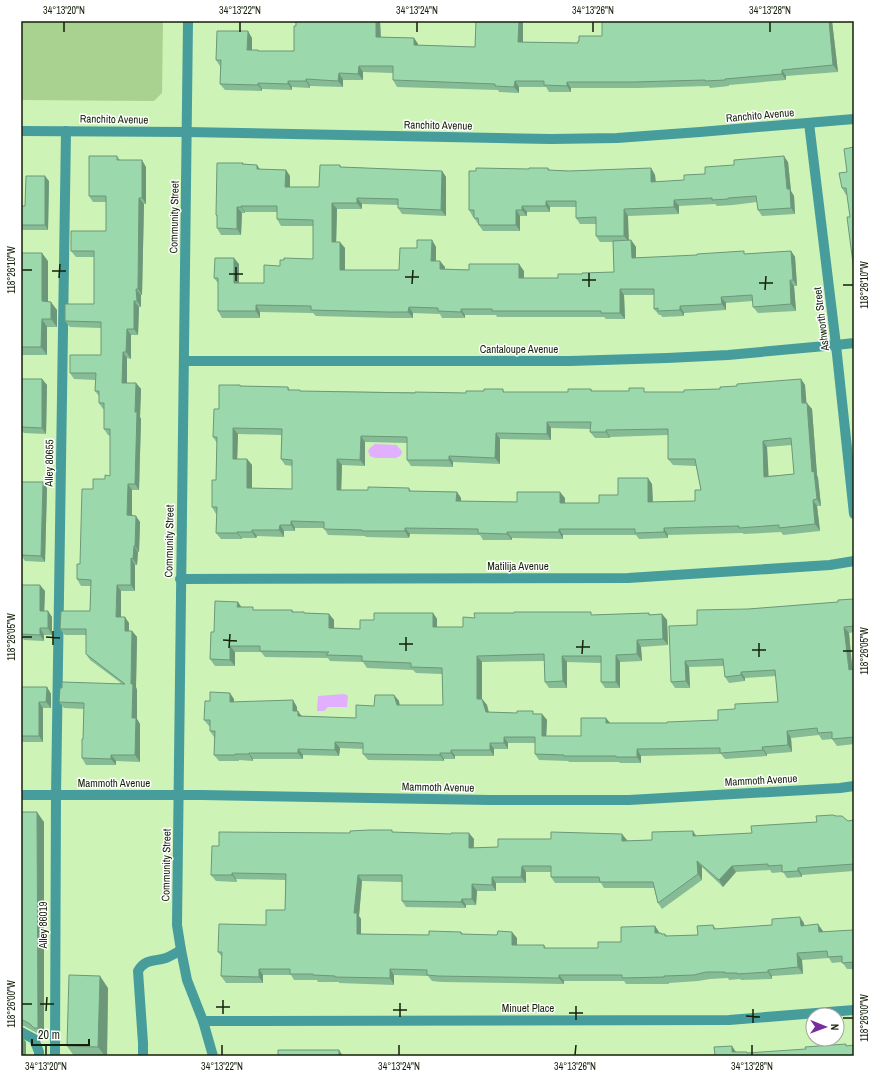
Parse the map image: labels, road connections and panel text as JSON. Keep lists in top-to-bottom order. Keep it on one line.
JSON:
{"streets":{"street":["Ranchito Avenue","Community Street","Ashworth Street","Cantaloupe Avenue","Alley 80655","Matilija Avenue","Mammoth Avenue","Alley 86019","Minuet Place"]},"crossings":[["Ranchito Avenue","Community Street"],["Ranchito Avenue","Ashworth Street"],["Ranchito Avenue","Alley 80655"],["Community Street","Cantaloupe Avenue"],["Community Street","Matilija Avenue"],["Community Street","Mammoth Avenue"],["Community Street","Minuet Place"],["Ashworth Street","Cantaloupe Avenue"],["Alley 80655","Mammoth Avenue"],["Alley 80655","Alley 86019"],["Mammoth Avenue","Alley 86019"]],"scale_bar":"20 m","north":"right","coordinates":["34°13'20\"N","34°13'22\"N","34°13'24\"N","34°13'26\"N","34°13'28\"N","118°26'10\"W","118°26'05\"W","118°26'00\"W"]}
